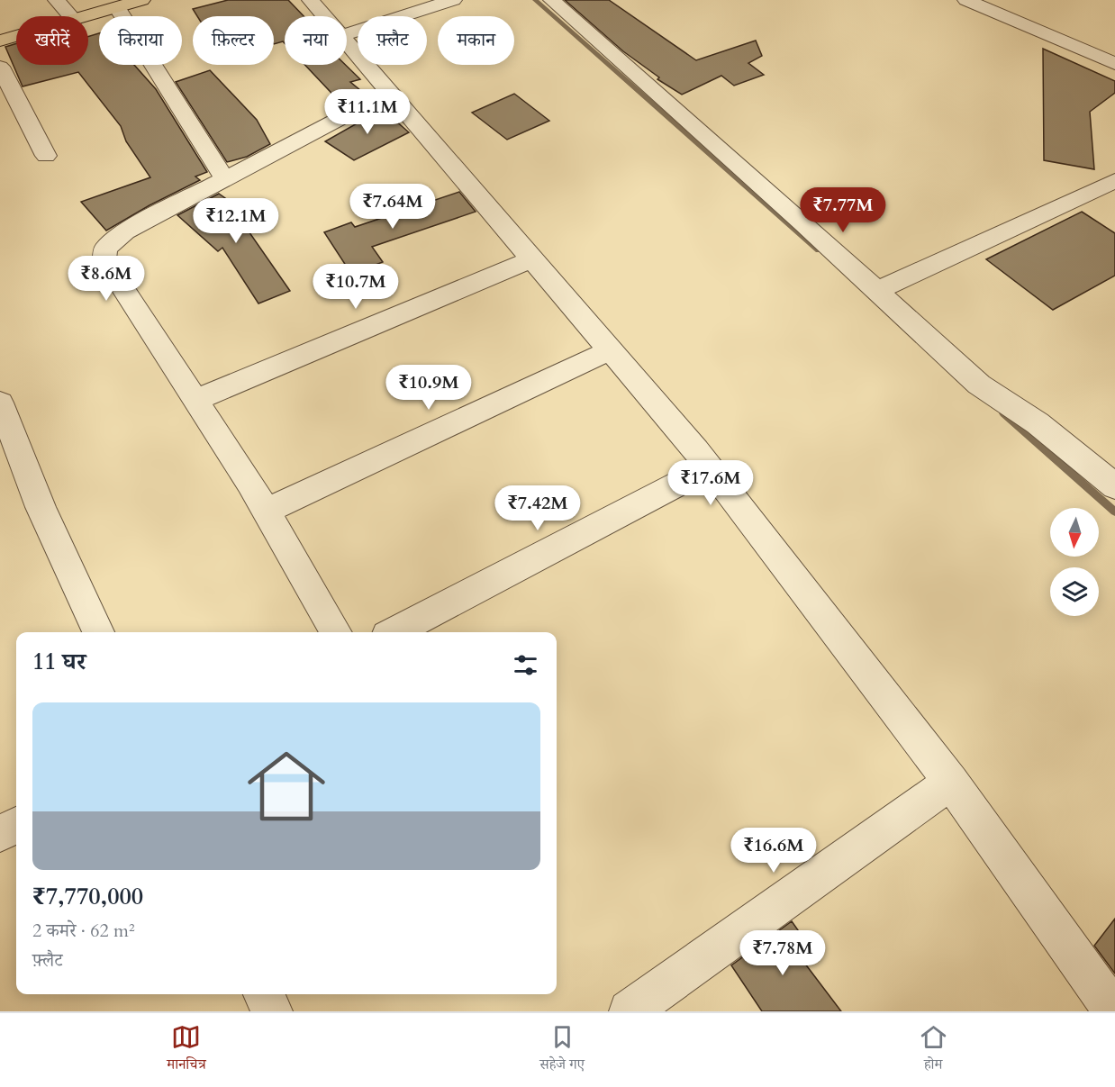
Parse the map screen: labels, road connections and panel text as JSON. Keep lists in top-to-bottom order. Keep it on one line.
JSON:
{"north":"bottom","page":{"chip":["खरीदें","किराया","फ़िल्टर","नया","फ़्लैट","मकान"],"price":["₹11.1M","₹7.64M","₹7.77M","₹12.1M","₹8.6M","₹10.7M","₹10.9M","₹17.6M","₹7.42M","₹16.6M","₹7.78M"],"heading":"11 घर","list":[{"name":"₹7,770,000","note":"2 कमरे · 62 m² · फ़्लैट"}],"tabs":["मानचित्र","सहेजे गए","होम"]}}
